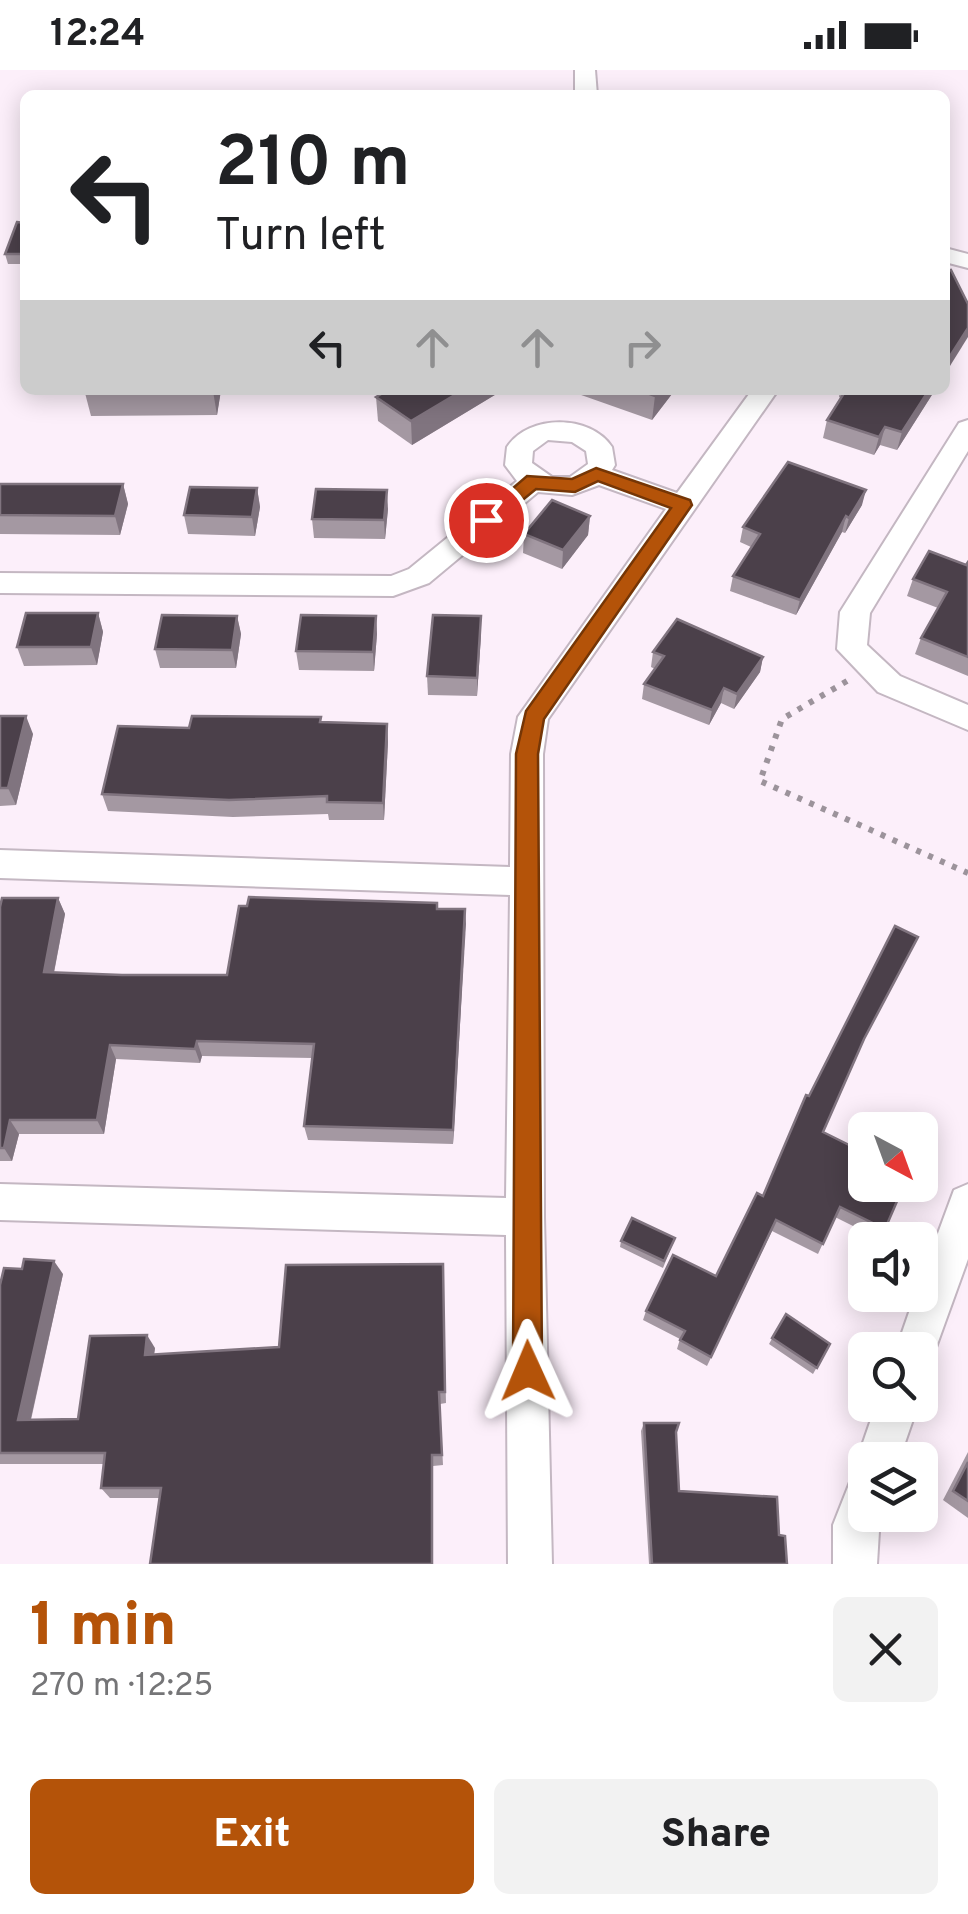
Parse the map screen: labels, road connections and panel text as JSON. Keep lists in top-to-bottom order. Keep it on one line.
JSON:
{"north":"bottom right","page":{"status":"12:24","turn":["210 m","Turn left"],"heading":["1 min","270 m · 12:25"],"buttons":["Exit","Share"]}}
